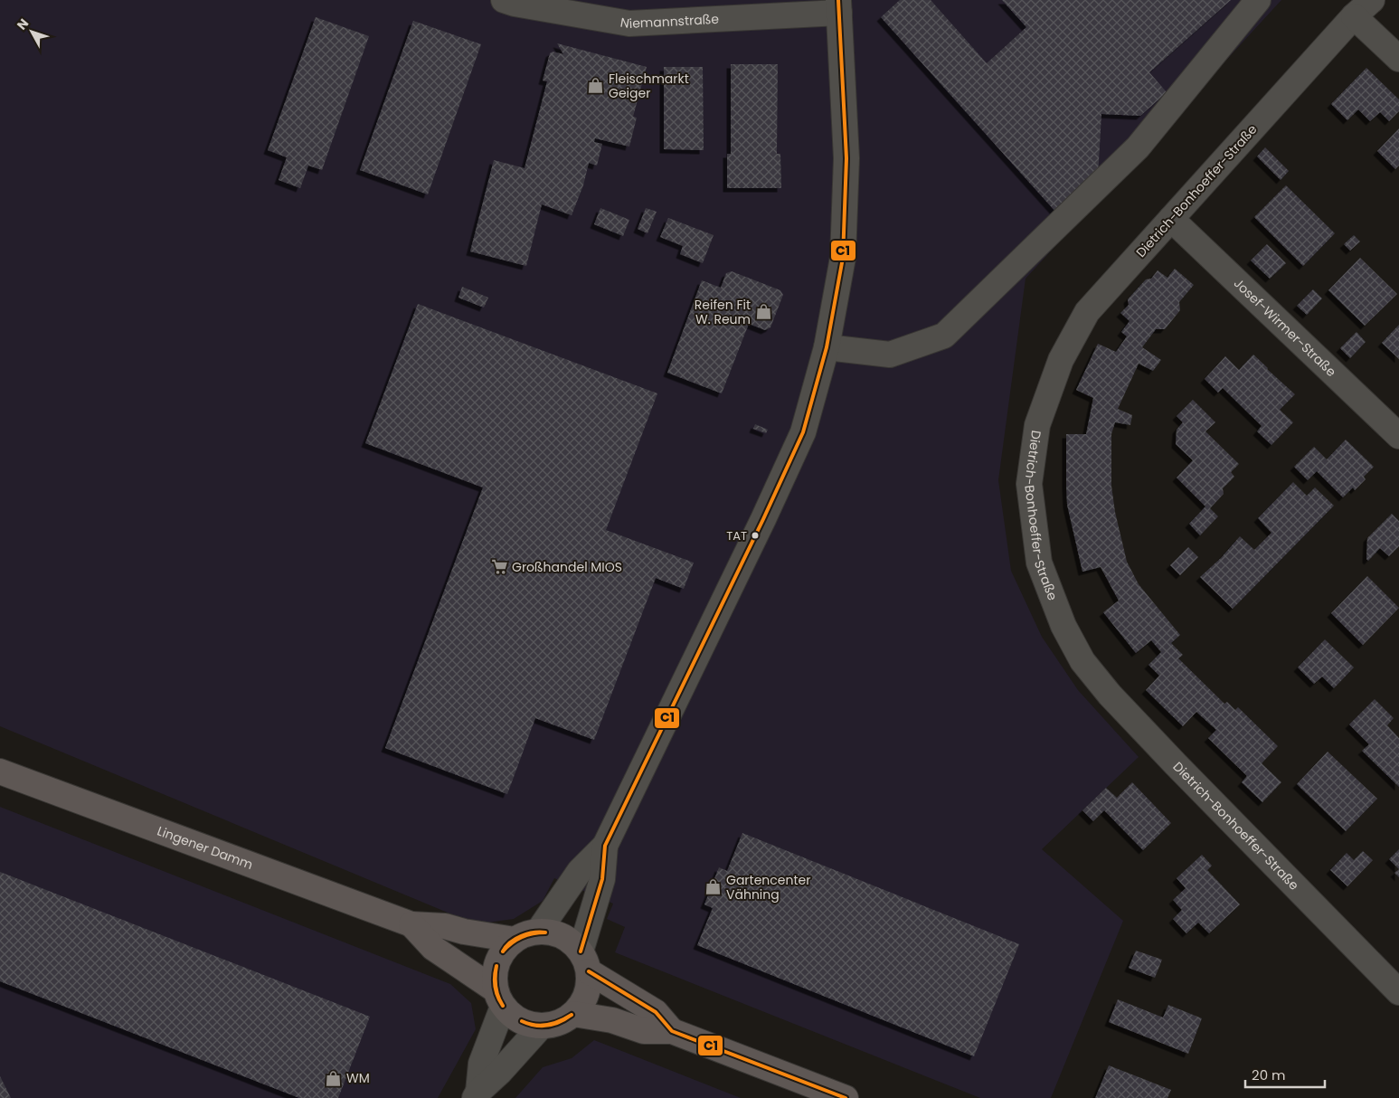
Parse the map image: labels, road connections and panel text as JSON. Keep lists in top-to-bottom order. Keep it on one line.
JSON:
{"streets":{"main road":["Lingener Damm"],"street":["Niemannstraße","Dietrich-Bonhoeffer-Straße","Josef-Wirmer-Straße"]},"crossings":[["Dietrich-Bonhoeffer-Straße","Josef-Wirmer-Straße"]],"places":{"shop":["Fleischmarkt Geiger","Reifen Fit W. Reum","Gartencenter Vähning","WM"],"other":["TAT"],"supermarket":["Großhandel MIOS"]},"lines":["transit line C1"],"scale_bar":"20 m","north":"top left"}
